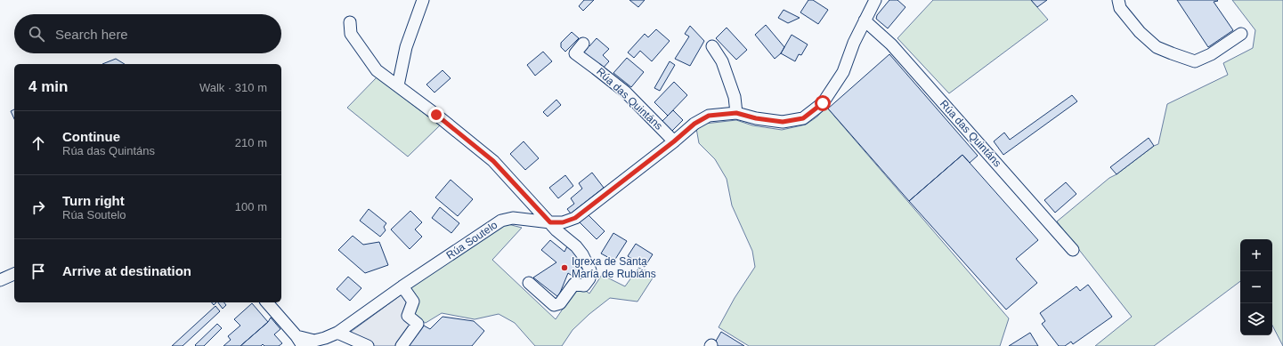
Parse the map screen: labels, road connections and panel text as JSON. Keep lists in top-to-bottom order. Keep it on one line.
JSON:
{"streets":{"street":["Rúa das Quintáns","Rúa Soutelo"]},"places":["Igrexa de Santa María de Rubiáns"],"page":{"search":"Search here","heading":["4 min","Walk · 310 m"],"list":[["Continue","Rúa das Quintáns","210 m"],["Turn right","Rúa Soutelo","100 m"],"Arrive at destination"],"map_buttons":["+","−"]}}
